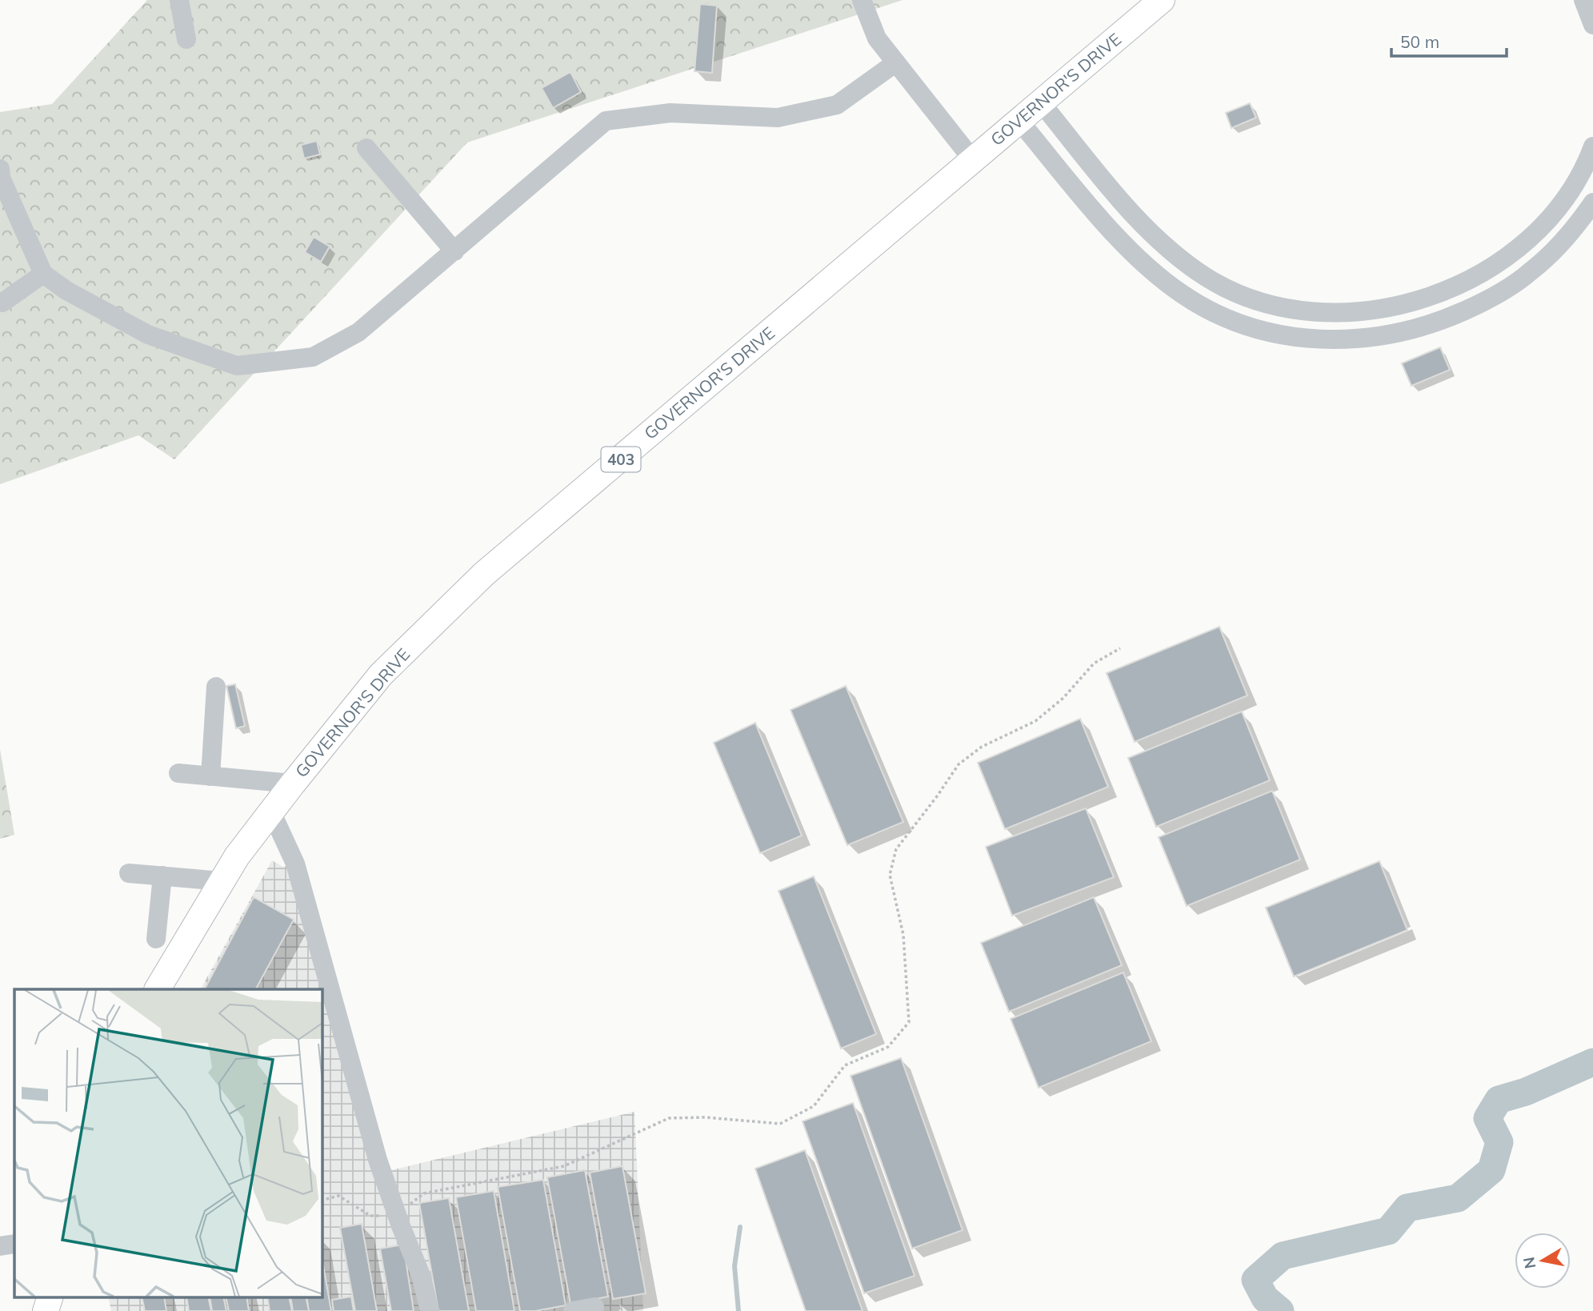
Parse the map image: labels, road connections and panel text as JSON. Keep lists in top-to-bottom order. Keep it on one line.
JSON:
{"streets":{"main road":["GOVERNOR'S DRIVE","403"]},"scale_bar":"50 m","north":"left"}
